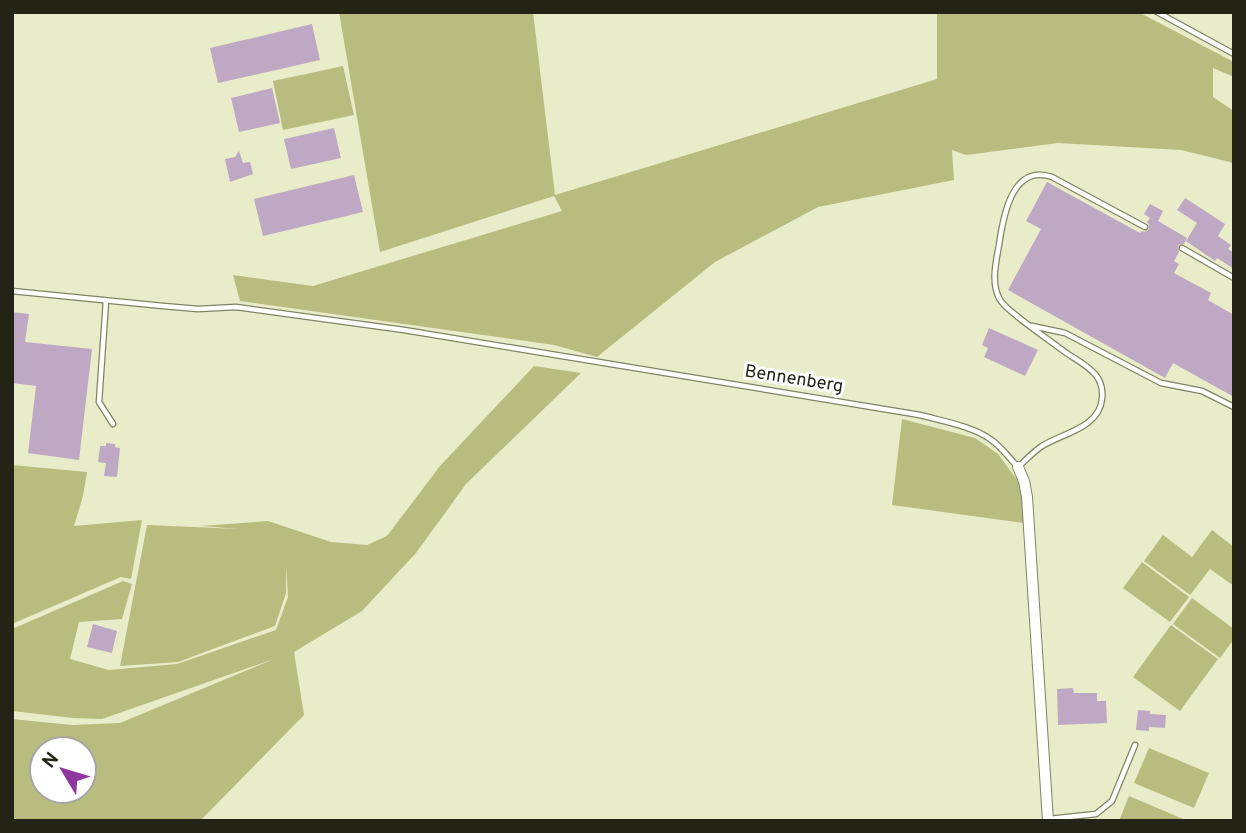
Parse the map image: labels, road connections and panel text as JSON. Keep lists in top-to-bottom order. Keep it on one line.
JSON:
{"streets":{"street":["Bennenberg"]},"north":"top left"}
